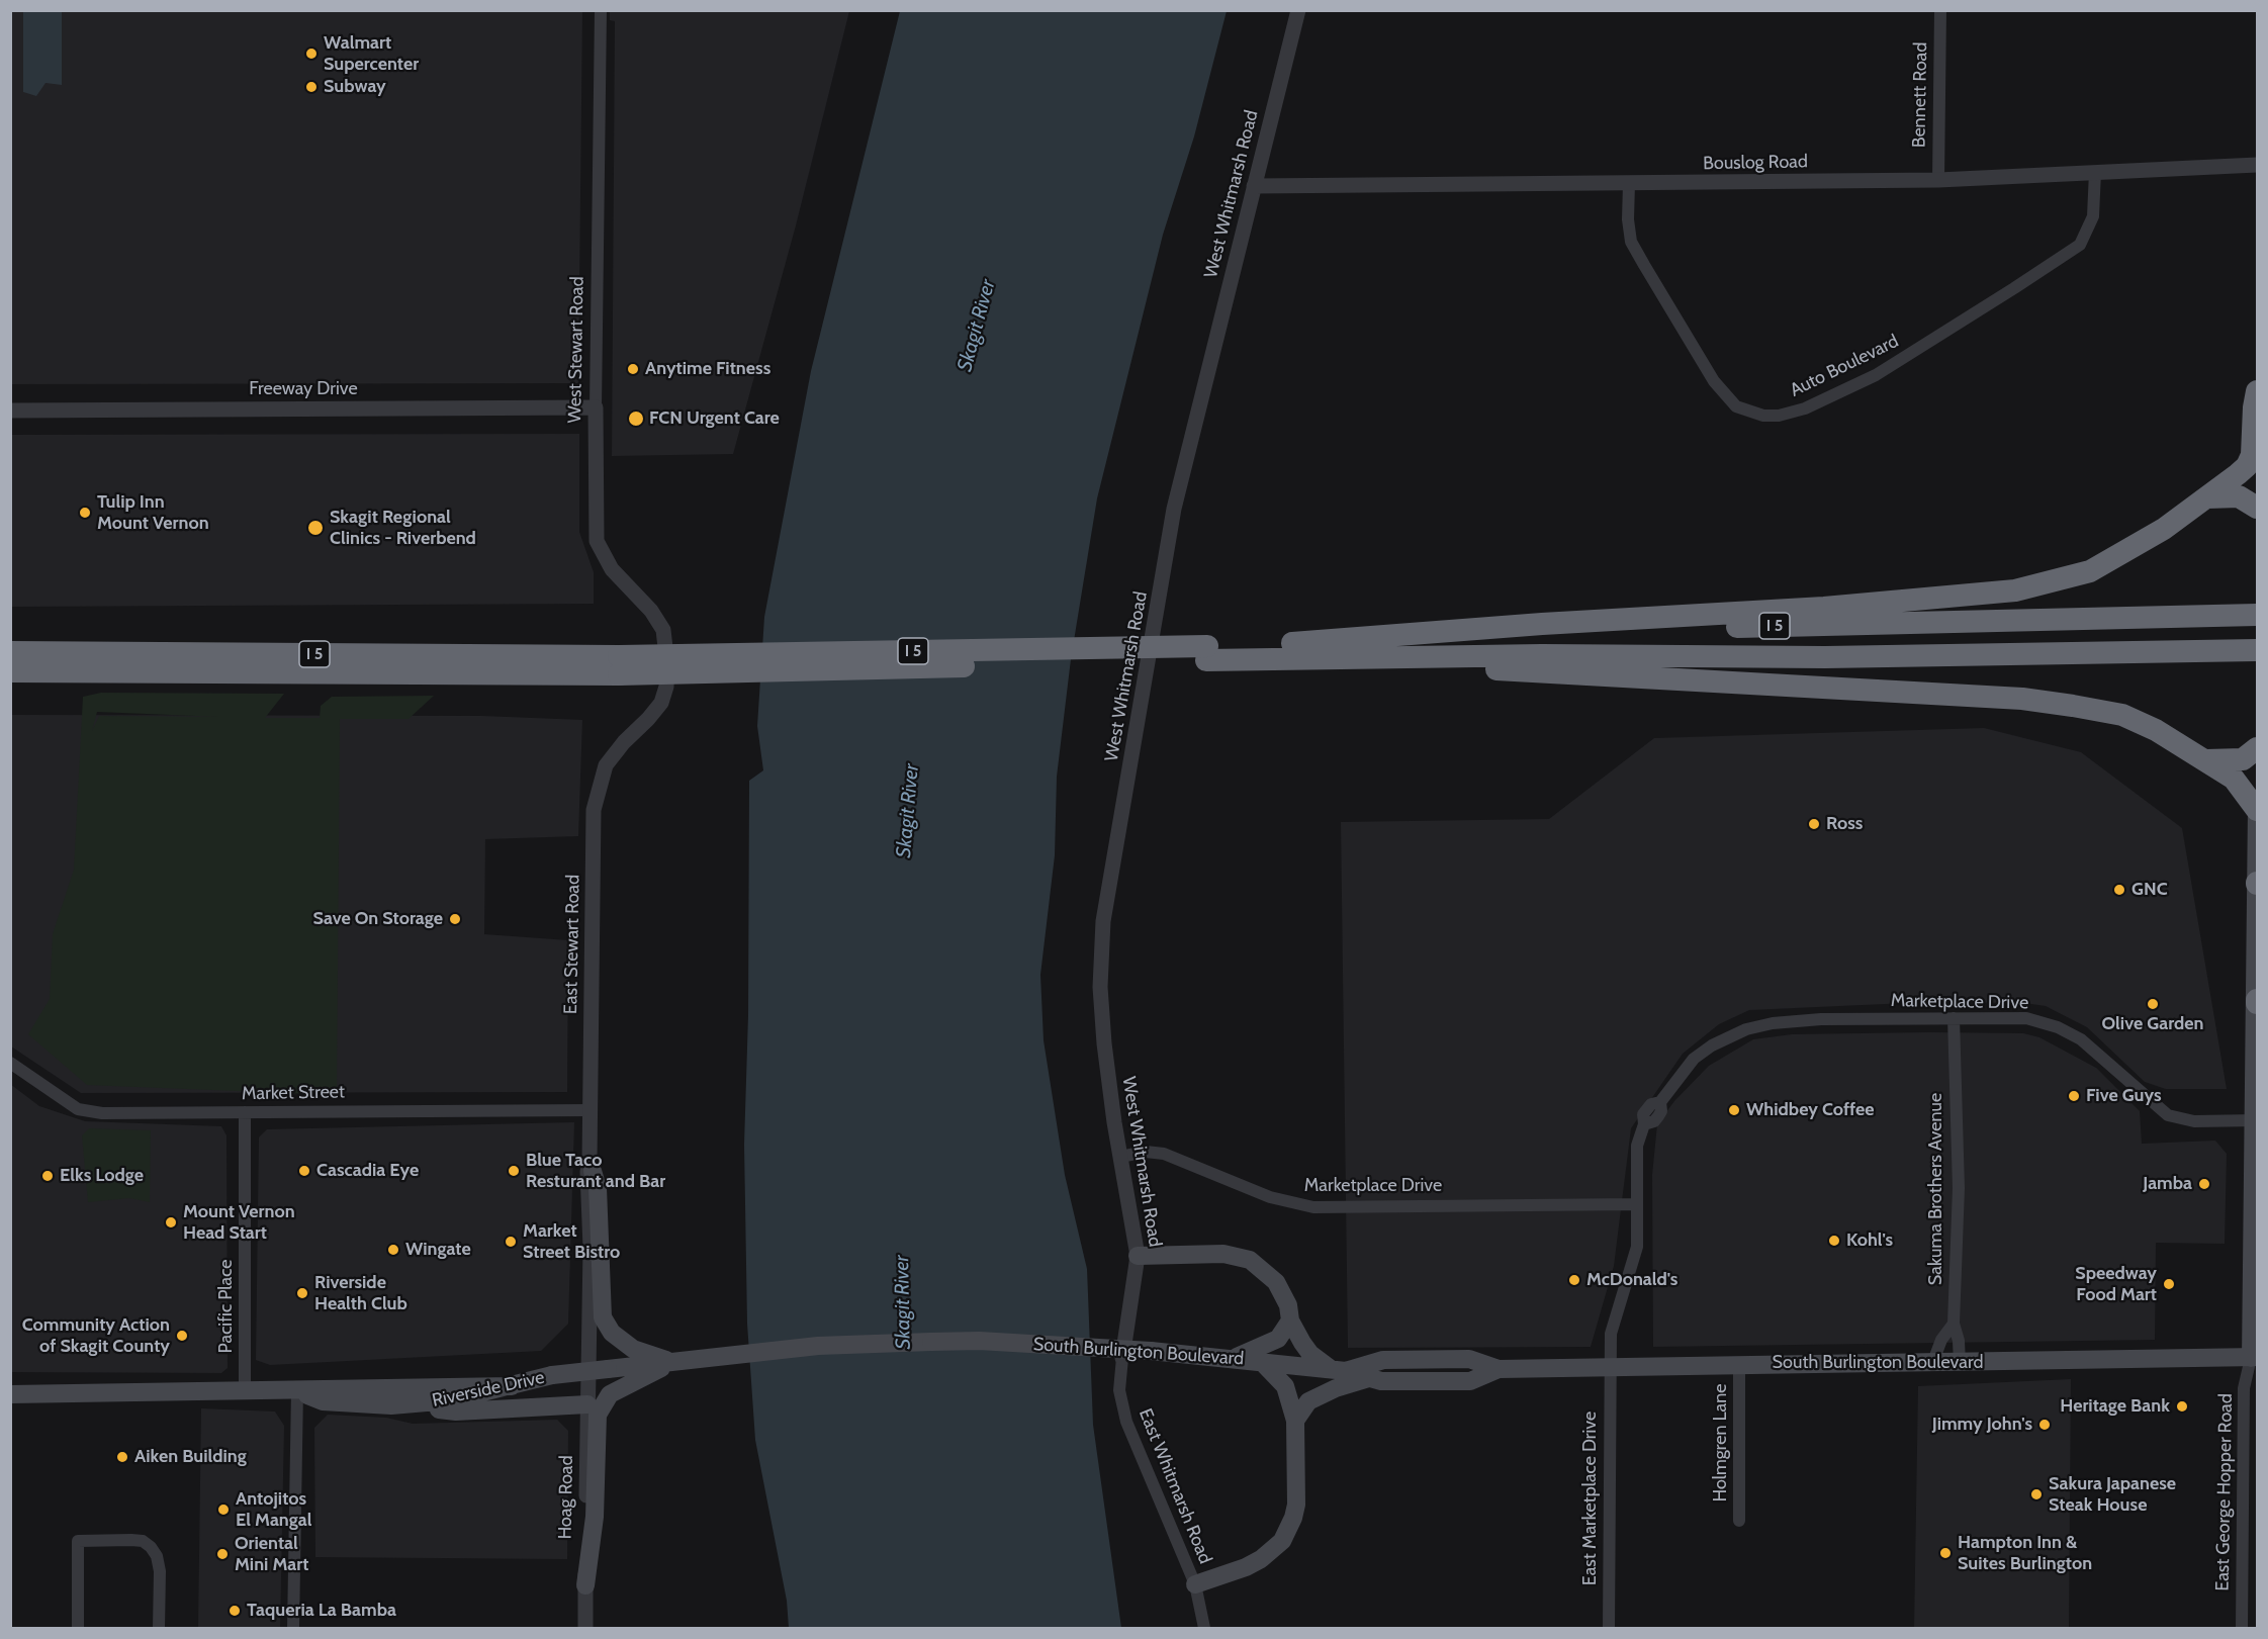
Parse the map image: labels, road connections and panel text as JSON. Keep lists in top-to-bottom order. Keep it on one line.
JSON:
{"streets":{"highway":["I 5"],"main road":["South Burlington Boulevard","Riverside Drive"],"street":["Bennett Road","Bouslog Road","West Whitmarsh Road","West Stewart Road","Auto Boulevard","Freeway Drive","East Stewart Road","Marketplace Drive","Market Street","Sakuma Brothers Avenue","Pacific Place","Holmgren Lane","East Whitmarsh Road","East George Hopper Road","Hoag Road","East Marketplace Drive"]},"crossings":[["Bennett Road","Bouslog Road"],["Bouslog Road","West Whitmarsh Road"],["Bouslog Road","Auto Boulevard"],["West Whitmarsh Road","Marketplace Drive"],["West Whitmarsh Road","East Whitmarsh Road"],["West Stewart Road","Freeway Drive"],["West Stewart Road","East Stewart Road"],["East Stewart Road","Market Street"],["East Stewart Road","Hoag Road"],["Marketplace Drive","Sakuma Brothers Avenue"],["Marketplace Drive","East Marketplace Drive"],["Market Street","Pacific Place"],["Sakuma Brothers Avenue","South Burlington Boulevard"],["Pacific Place","Riverside Drive"],["South Burlington Boulevard","Riverside Drive"],["South Burlington Boulevard","Holmgren Lane"],["South Burlington Boulevard","East George Hopper Road"],["South Burlington Boulevard","East Marketplace Drive"]],"water":["Skagit River"],"places":["Walmart Supercenter","Subway","Anytime Fitness","FCN Urgent Care","Tulip Inn Mount Vernon","Skagit Regional Clinics - Riverbend","Ross","GNC","Save On Storage","Olive Garden","Five Guys","Whidbey Coffee","Cascadia Eye","Blue Taco Resturant and Bar","Elks Lodge","Jamba","Mount Vernon Head Start","Kohl's","Market Street Bistro","Wingate","McDonald's","Speedway Food Mart","Riverside Health Club","Community Action of Skagit County","Heritage Bank","Jimmy John's","Aiken Building","Sakura Japanese Steak House","Antojitos El Mangal","Hampton Inn & Suites Burlington","Oriental Mini Mart","Taqueria La Bamba"]}
